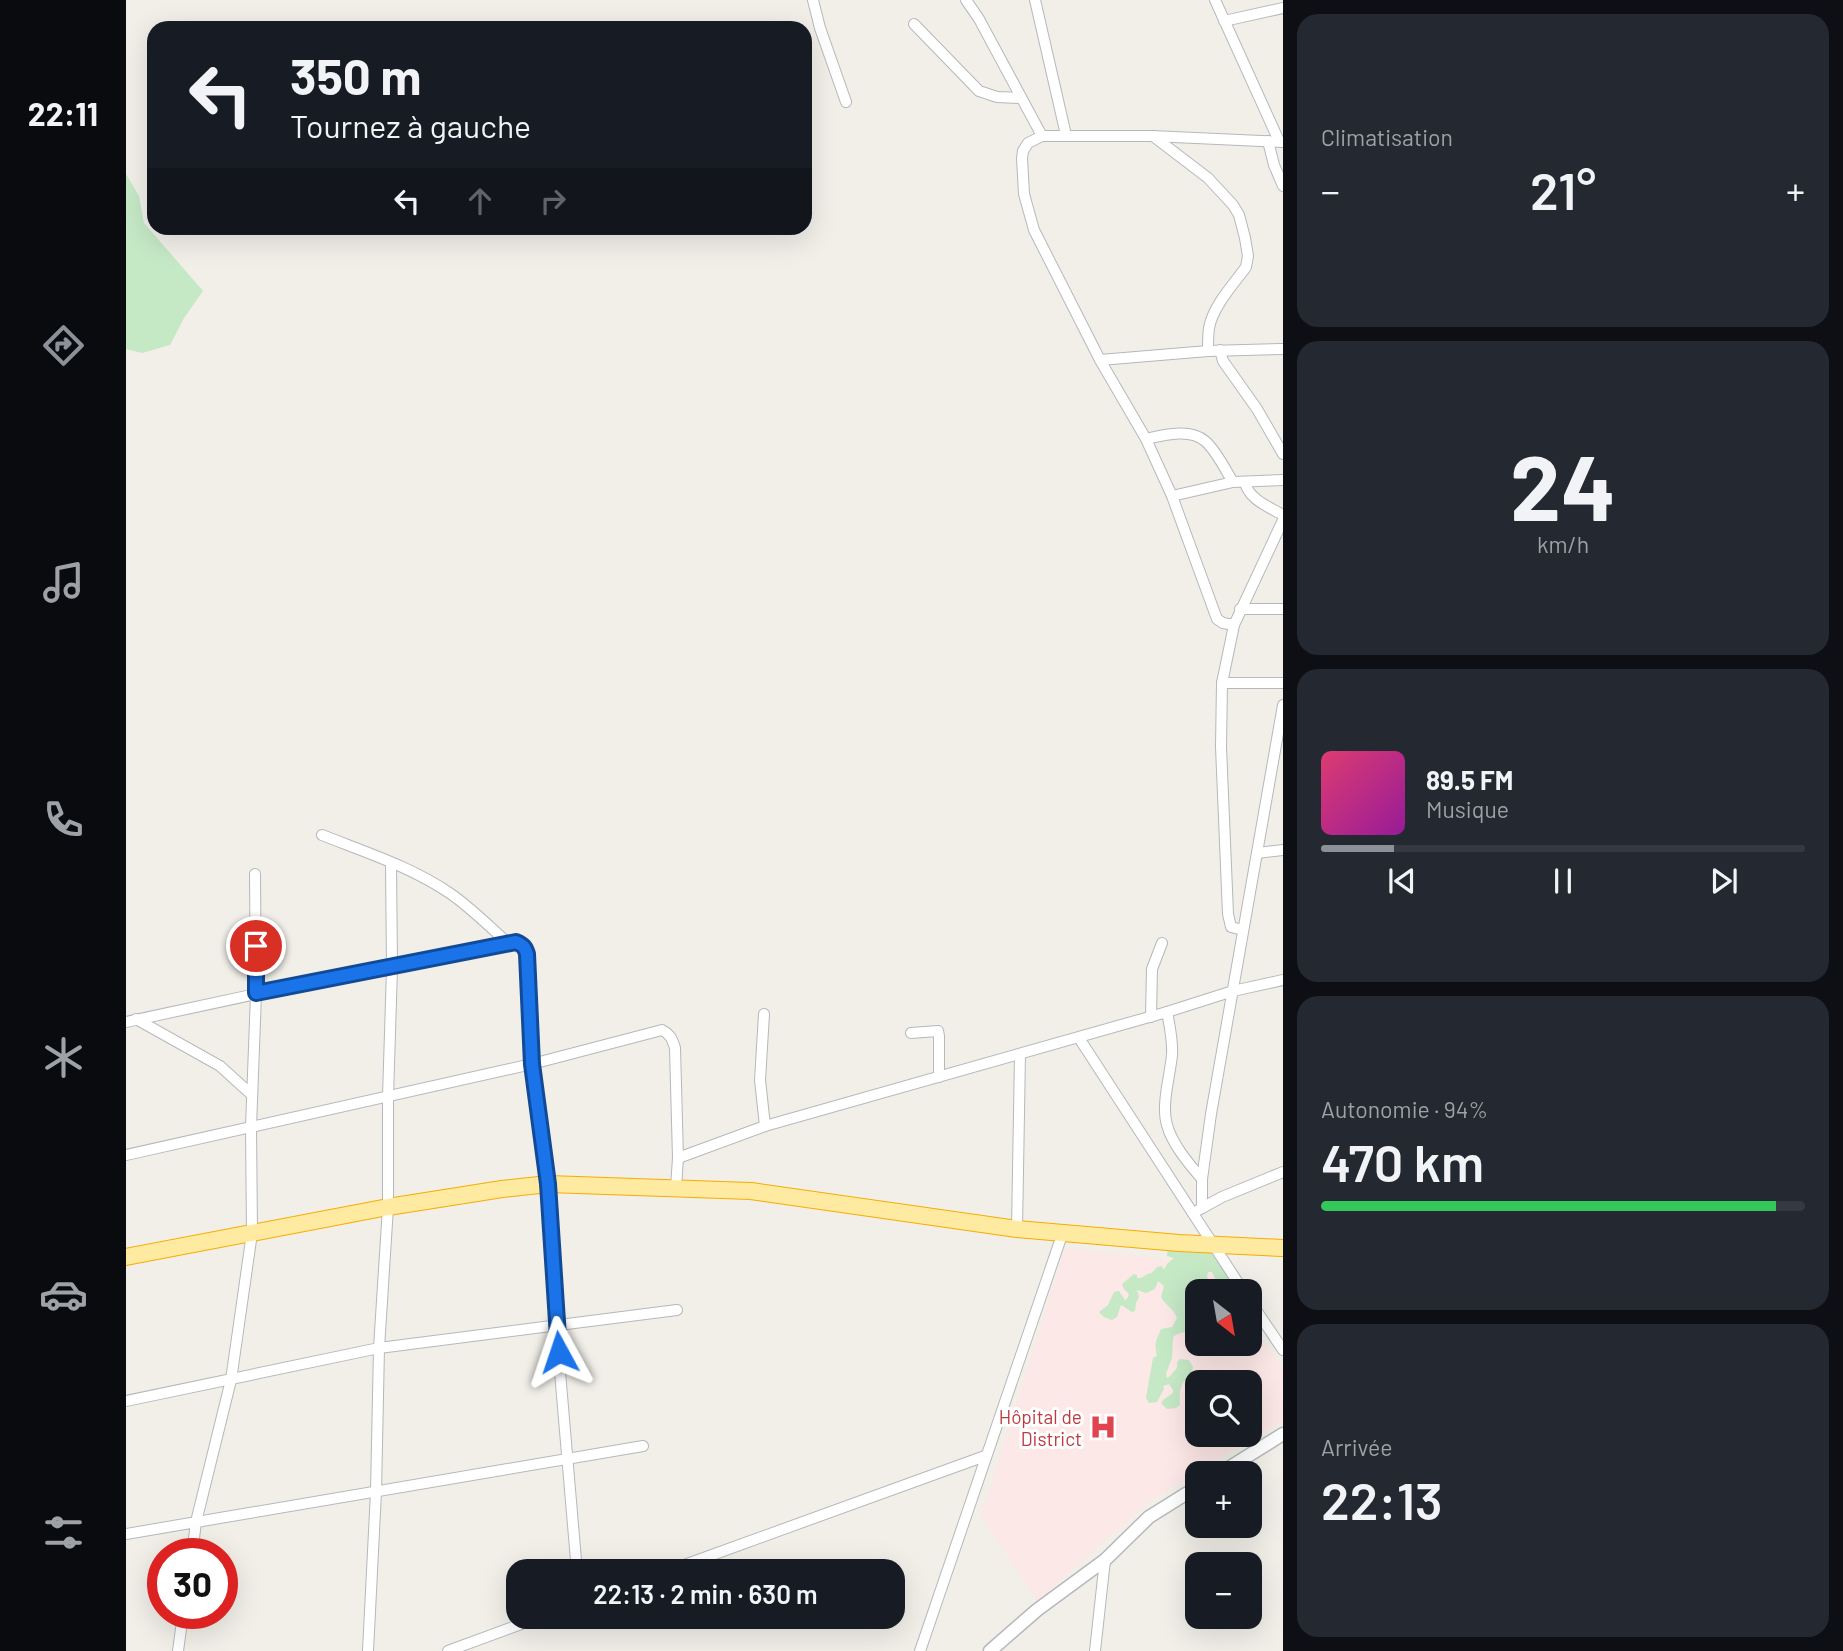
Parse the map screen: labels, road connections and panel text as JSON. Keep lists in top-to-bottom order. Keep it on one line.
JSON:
{"places":{"hospital":["Hôpital de District"]},"north":"bottom right","page":{"tabs":"22:11","tile":["Climatisation",["24","km/h"],["Autonomie · 94%","470 km"],["Arrivée","22:13"]],"turn":["350 m","Tournez à gauche"],"heat":["−","21°","+"],"song":["89.5 FM","Musique"],"map_buttons":["+","−"],"limit":"30","trip":"22:13 · 2 min · 630 m"}}
